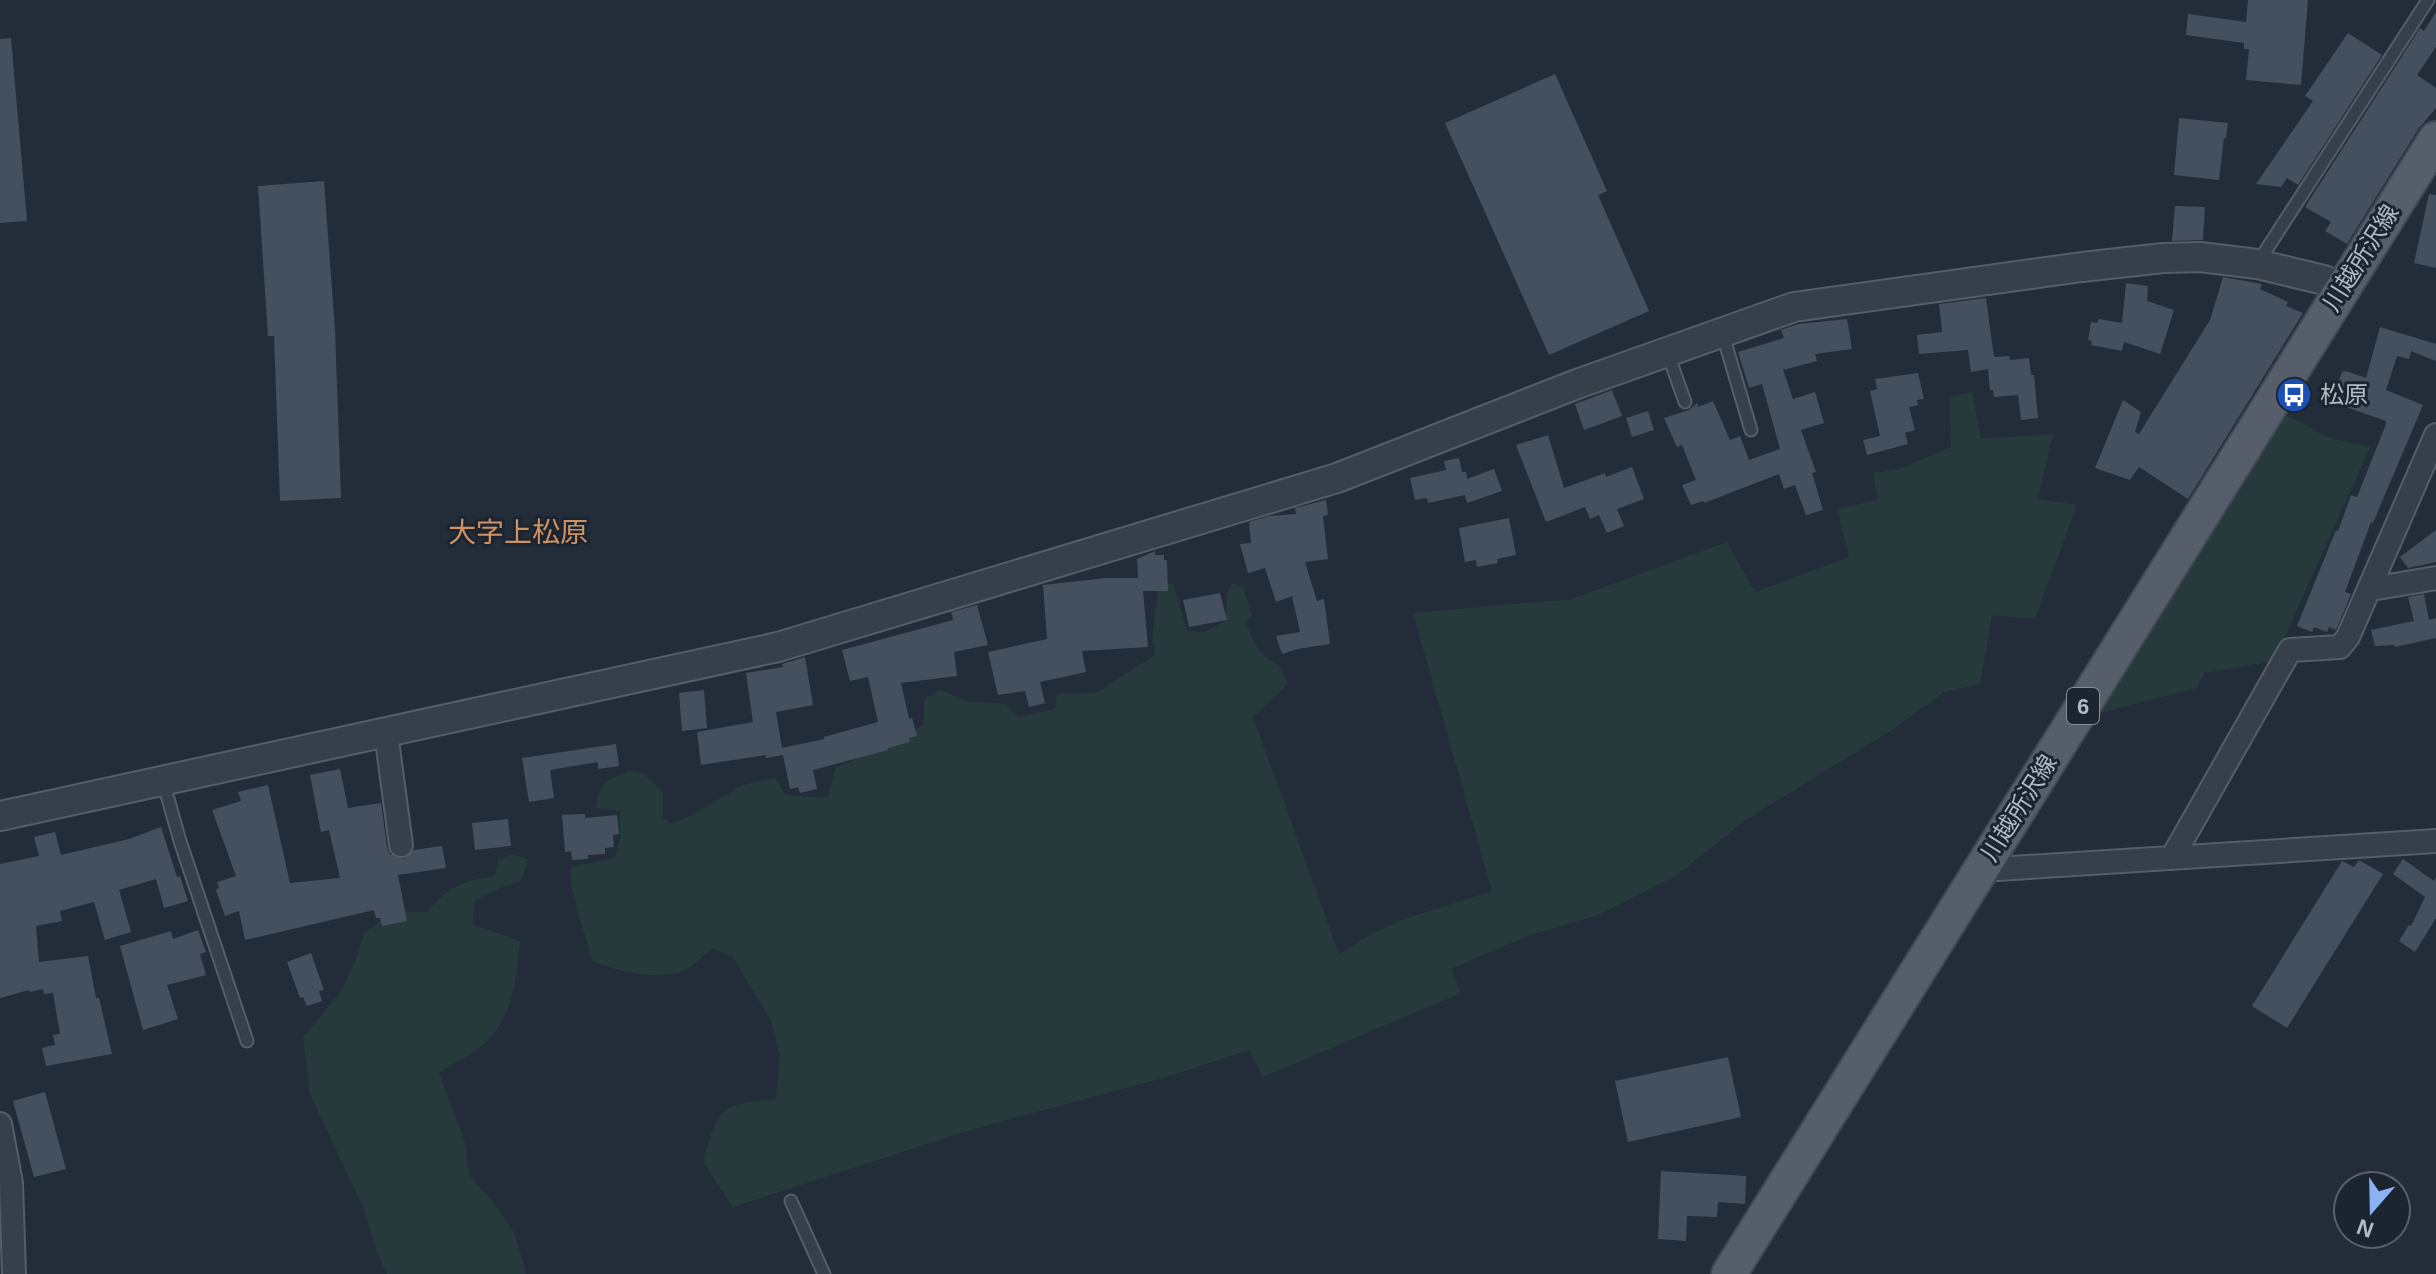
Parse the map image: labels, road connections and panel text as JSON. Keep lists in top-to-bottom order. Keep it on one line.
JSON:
{"streets":{"main road":["川越所沢線","6"]},"districts":["大字上松原"],"places":{"bus stop":["松原"]},"north":"bottom"}
